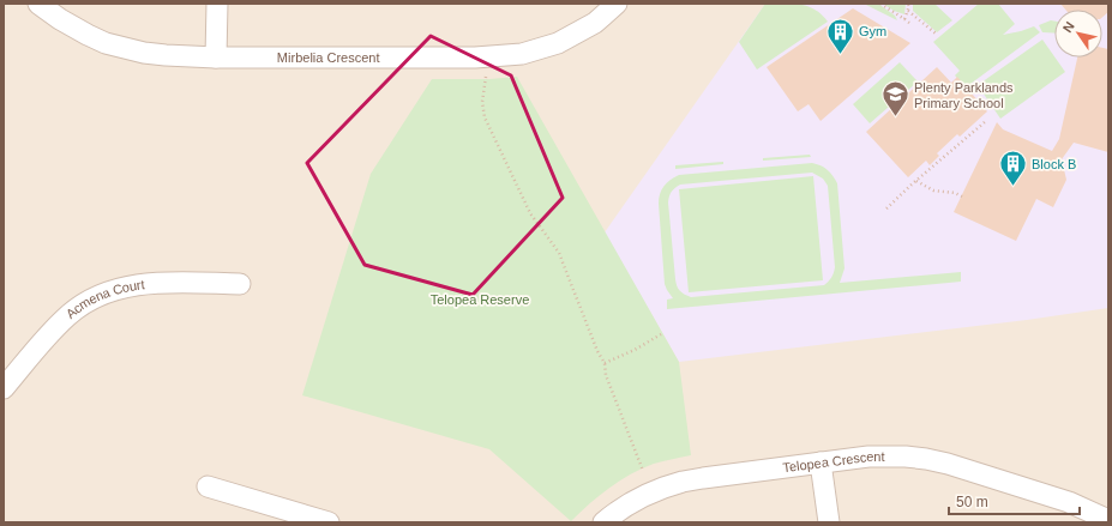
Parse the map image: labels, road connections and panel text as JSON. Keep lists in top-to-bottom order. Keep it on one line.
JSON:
{"streets":{"street":["Mirbelia Crescent","Acmena Court","Telopea Crescent"]},"parks":["Telopea Reserve"],"places":{"building":["Gym","Block B"],"school or university":["Plenty Parklands Primary School"]},"scale_bar":"50 m","north":"top left"}
